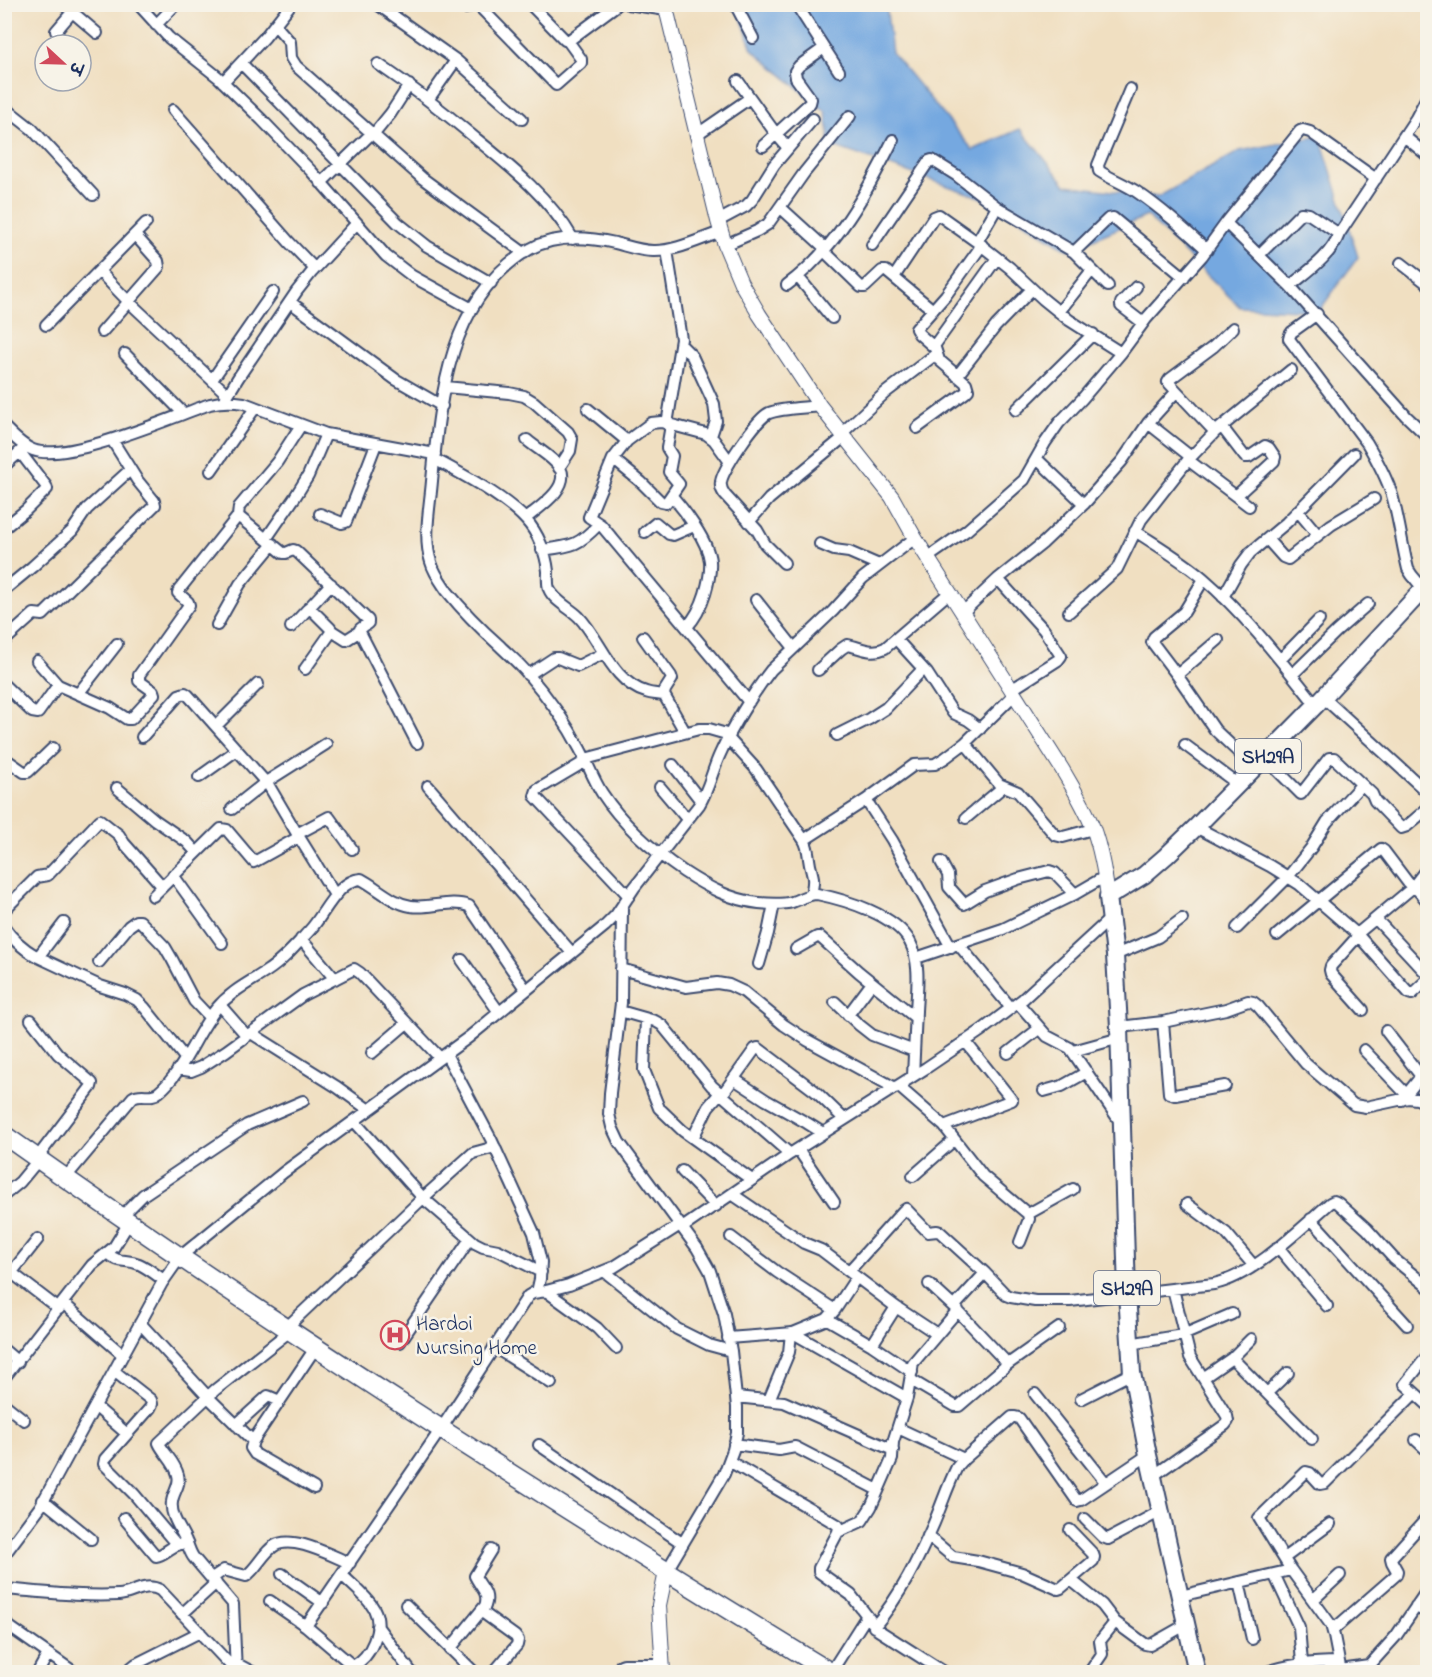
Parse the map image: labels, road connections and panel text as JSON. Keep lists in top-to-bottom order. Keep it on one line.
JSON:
{"streets":{"main road":["SH29A"]},"places":{"hospital":["Hardoi Nursing Home"]},"north":"right"}
